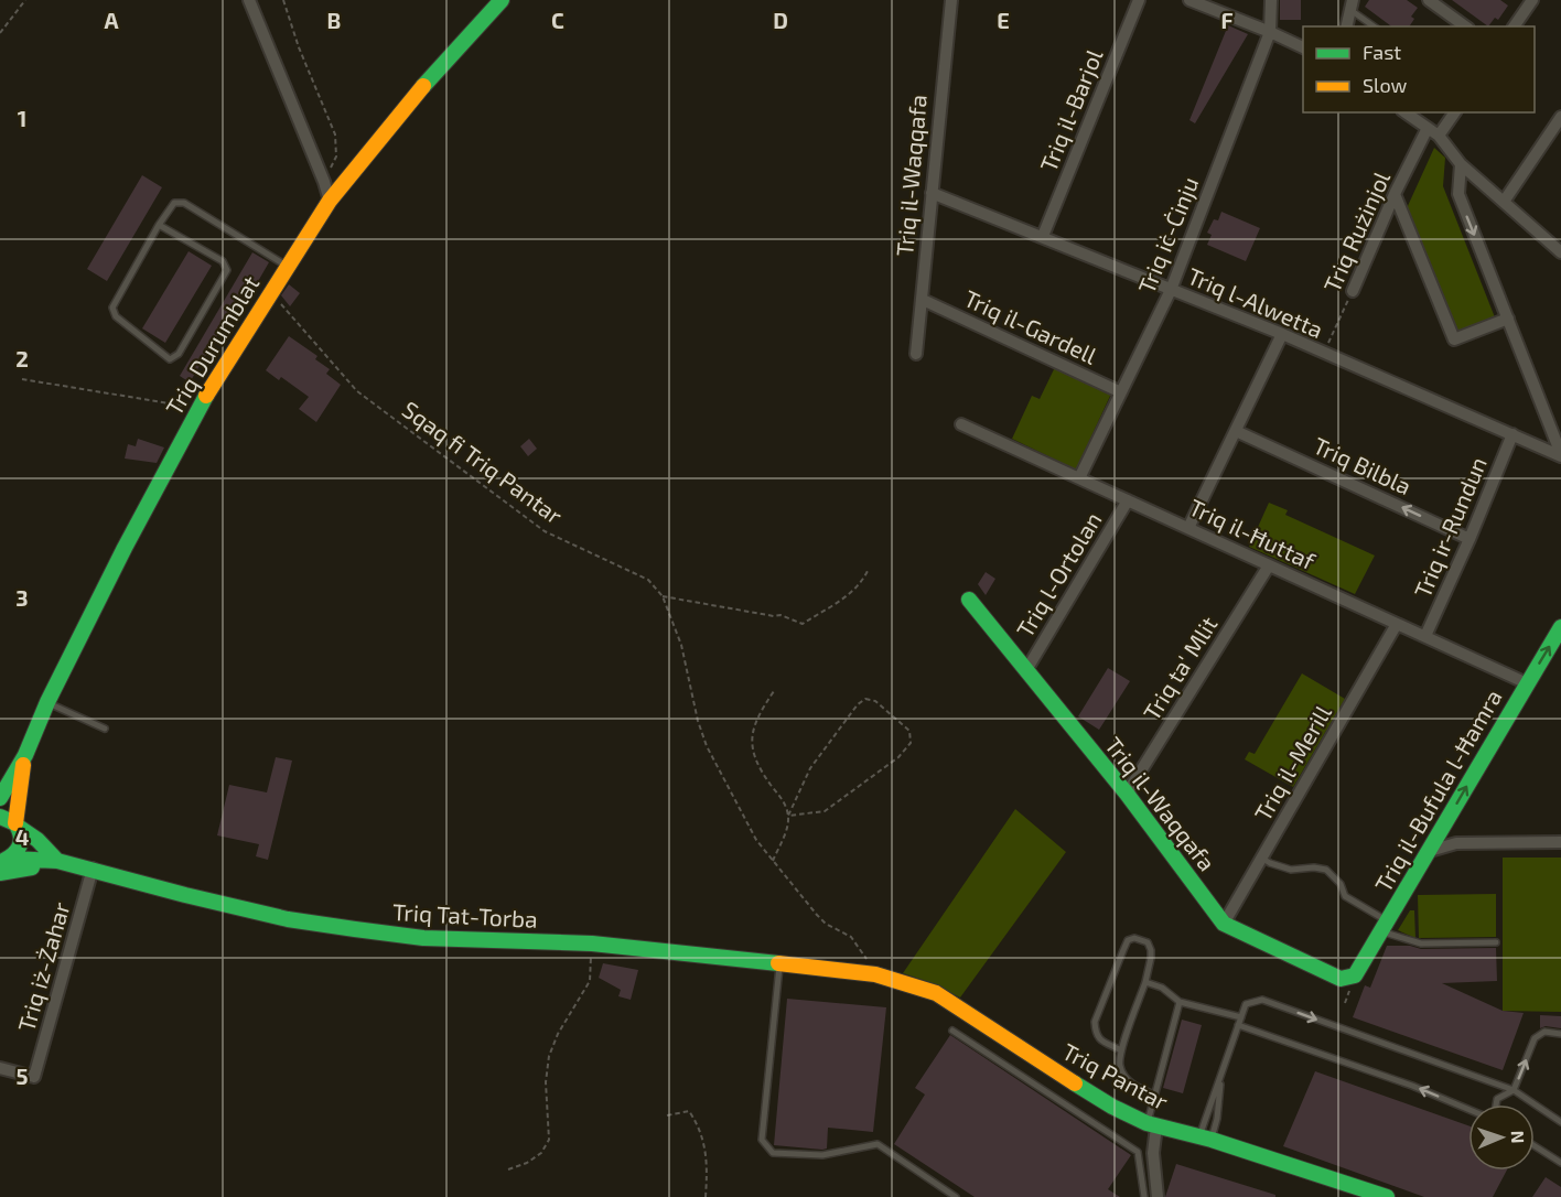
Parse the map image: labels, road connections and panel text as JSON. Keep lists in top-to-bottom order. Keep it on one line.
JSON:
{"streets":{"street":["Triq il-Barjol","Triq il-Waqqafa","Triq Rużinjol","Triq iċ-Ċinju","Triq l-Alwetta","Triq il-Gardell","Triq Durumblat","Triq Bilbla","Triq ir-Rundun","Triq il-Ħuttaf","Triq l-Ortolan","Triq ta' Mlit","Triq il-Merill","Triq il-Bufula l-Ħamra","Triq Tat-Torba","Triq iż-Żahar","Triq Pantar"],"path":["Sqaq fi Triq Pantar"]},"crossings":[["Triq il-Barjol","Triq l-Alwetta"],["Triq il-Waqqafa","Triq l-Alwetta"],["Triq il-Waqqafa","Triq il-Gardell"],["Triq il-Waqqafa","Triq l-Ortolan"],["Triq il-Waqqafa","Triq ta' Mlit"],["Triq il-Waqqafa","Triq il-Merill"],["Triq il-Waqqafa","Triq il-Bufula l-Ħamra"],["Triq Rużinjol","Triq l-Alwetta"],["Triq iċ-Ċinju","Triq l-Alwetta"],["Triq iċ-Ċinju","Triq il-Gardell"],["Triq iċ-Ċinju","Triq il-Ħuttaf"],["Triq l-Alwetta","Triq ir-Rundun"],["Triq Durumblat","Sqaq fi Triq Pantar"],["Triq Durumblat","Triq Tat-Torba"],["Sqaq fi Triq Pantar","Triq Tat-Torba"],["Sqaq fi Triq Pantar","Triq Pantar"],["Triq Bilbla","Triq ir-Rundun"],["Triq ir-Rundun","Triq il-Ħuttaf"],["Triq il-Ħuttaf","Triq l-Ortolan"],["Triq il-Ħuttaf","Triq ta' Mlit"],["Triq il-Ħuttaf","Triq il-Merill"],["Triq il-Ħuttaf","Triq il-Bufula l-Ħamra"],["Triq Tat-Torba","Triq iż-Żahar"],["Triq Tat-Torba","Triq Pantar"]],"one_way":["Triq Bilbla","Triq il-Bufula l-Ħamra"],"legend":["Fast","Slow"],"north":"right","grid":{"columns":["A","B","C","D","E","F"],"rows":["1","2","3","4","5"]}}
